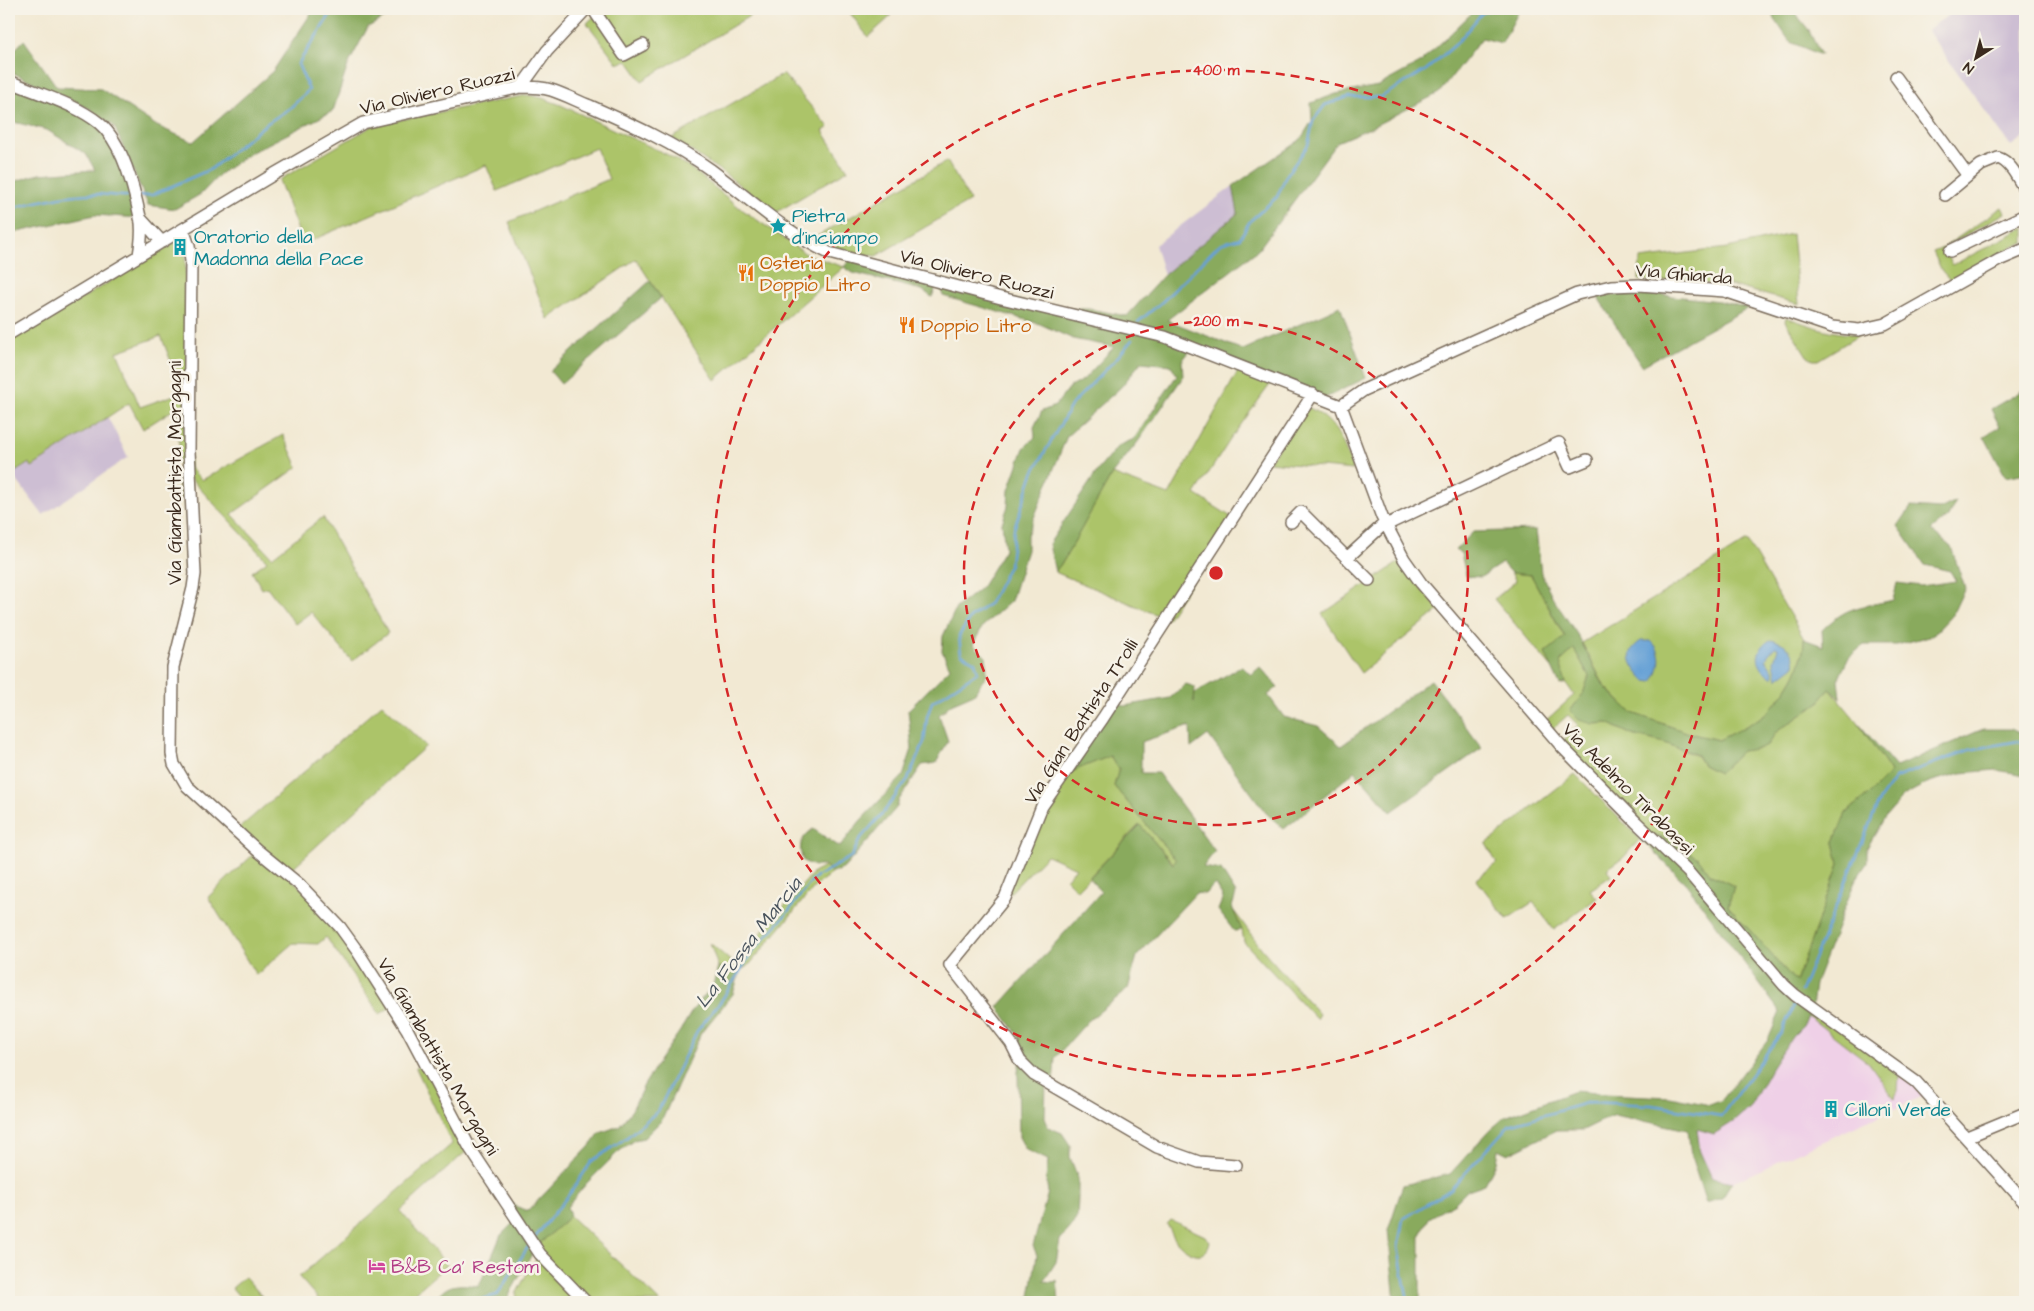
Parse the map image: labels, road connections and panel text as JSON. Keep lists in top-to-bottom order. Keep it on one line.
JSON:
{"streets":{"street":["Via Oliviero Ruozzi","Via Ghiarda","Via Giambattista Morgagni","Via Gian Battista Trolli","Via Adelmo Tirabassi"]},"crossings":[["Via Oliviero Ruozzi","Via Ghiarda"],["Via Oliviero Ruozzi","Via Giambattista Morgagni"],["Via Oliviero Ruozzi","Via Gian Battista Trolli"],["Via Oliviero Ruozzi","Via Adelmo Tirabassi"],["Via Ghiarda","Via Adelmo Tirabassi"]],"water":["La Fossa Marcia"],"places":{"place":["Pietra d'inciampo"],"building":["Oratorio della Madonna della Pace","Cilloni Verde"],"restaurant":["Osteria Doppio Litro","Doppio Litro"],"hotel":["B&B Ca' Restom"]},"north":"bottom left","rings":["400 m","200 m"]}
